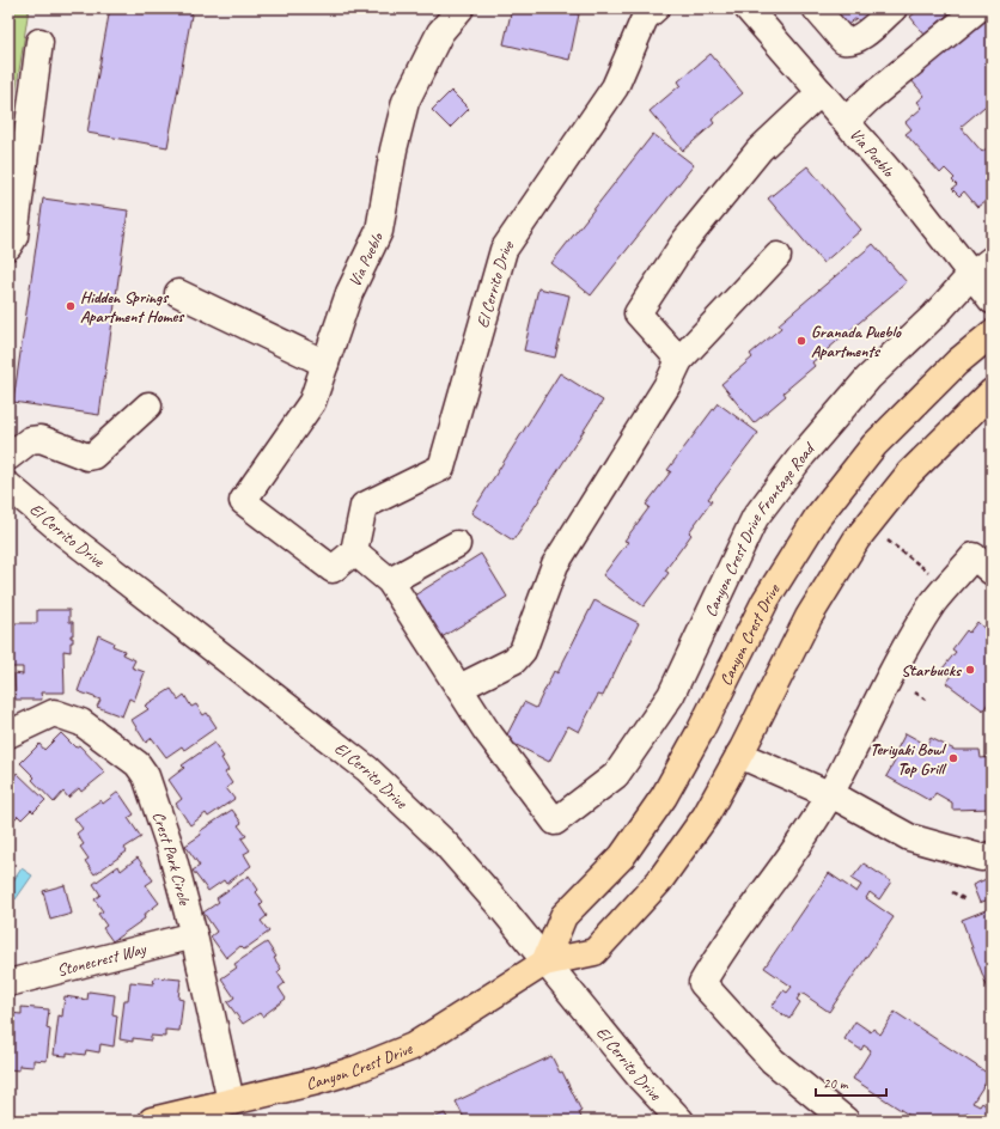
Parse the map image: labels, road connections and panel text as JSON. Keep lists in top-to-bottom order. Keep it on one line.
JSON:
{"streets":{"main road":["Canyon Crest Drive"],"street":["Via Pueblo","El Cerrito Drive","Canyon Crest Drive Frontage Road","Crest Park Circle","Stonecrest Way"]},"crossings":[["Via Pueblo","El Cerrito Drive"],["Via Pueblo","Canyon Crest Drive Frontage Road"],["El Cerrito Drive","Canyon Crest Drive"],["Canyon Crest Drive","Crest Park Circle"],["Crest Park Circle","Stonecrest Way"]],"places":["Hidden Springs Apartment Homes","Granada Pueblo Apartments","Starbucks","Teriyaki Bowl Top Grill"],"scale_bar":"20 m"}
